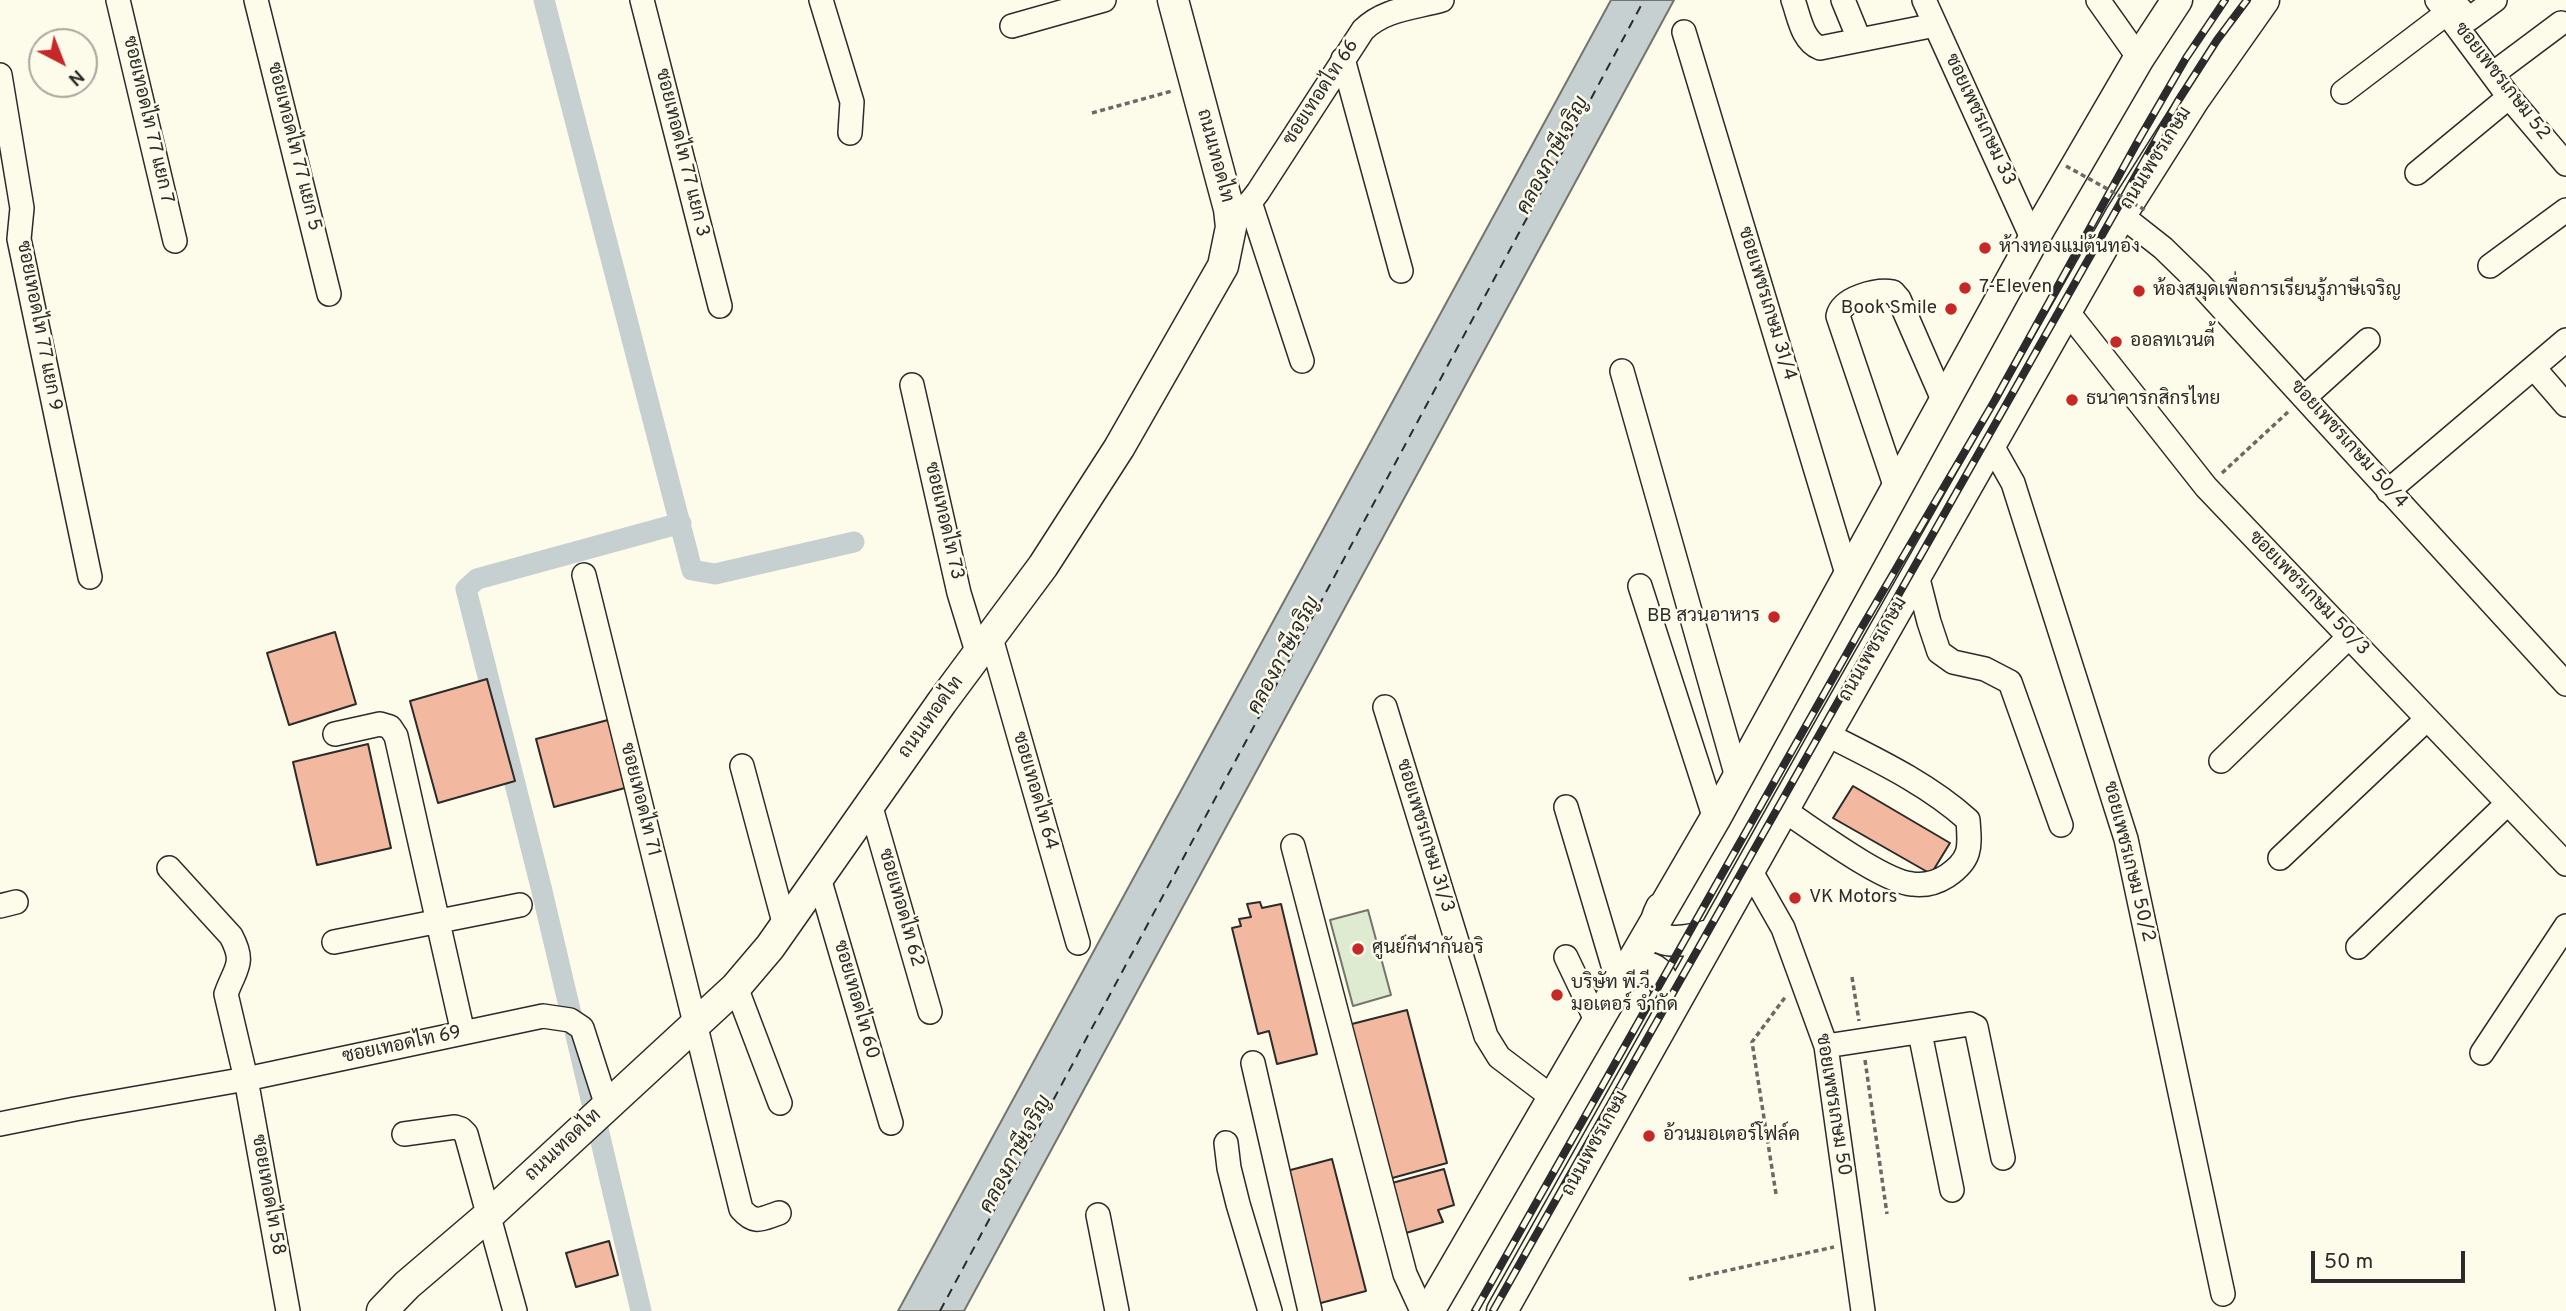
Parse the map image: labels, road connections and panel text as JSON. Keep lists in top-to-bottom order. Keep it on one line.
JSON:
{"streets":{"main road":["ถนนเทอดไท","ถนนเพชรเกษม"],"street":["ซอยเพชรเกษม 52","ซอยเทอดไท 66","ซอยเทอดไท 77 แยก 7","ซอยเพชรเกษม 33","ซอยเทอดไท 77 แยก 5","ซอยเทอดไท 77 แยก 3","ซอยเพชรเกษม 31/4","ซอยเทอดไท 77 แยก 9","ซอยเพชรเกษม 50/4","ซอยเทอดไท 73","ซอยเพชรเกษม 50/3","ซอยเทอดไท 64","ซอยเทอดไท 71","ซอยเพชรเกษม 31/3","ซอยเพชรเกษม 50/2","ซอยเทอดไท 62","ซอยเทอดไท 60","ซอยเทอดไท 69","ซอยเพชรเกษม 50","ซอยเทอดไท 58"]},"crossings":[["ซอยเทอดไท 66","ถนนเทอดไท"],["ถนนเทอดไท","ซอยเทอดไท 73"],["ถนนเทอดไท","ซอยเทอดไท 64"],["ถนนเทอดไท","ซอยเทอดไท 71"],["ถนนเทอดไท","ซอยเทอดไท 62"],["ถนนเทอดไท","ซอยเทอดไท 60"],["ถนนเทอดไท","ซอยเทอดไท 69"],["ถนนเพชรเกษม","ซอยเพชรเกษม 50/4"],["ถนนเพชรเกษม","ซอยเพชรเกษม 50/3"],["ถนนเพชรเกษม","ซอยเพชรเกษม 50/2"],["ถนนเพชรเกษม","ซอยเพชรเกษม 50"],["ซอยเทอดไท 73","ซอยเทอดไท 64"],["ซอยเทอดไท 69","ซอยเทอดไท 58"]],"water":["คลองภาษีเจริญ"],"places":["ห้างทองแม่ต้นทอง","7-Eleven","ห้องสมุดเพื่อการเรียนรู้ภาษีเจริญ","Book Smile","ออลทเวนตี้","ธนาคารกสิกรไทย","BB สวนอาหาร","VK Motors","ศูนย์กีฬากันอริ","บริษัท พี.วี. มอเตอร์ จำกัด","อ้วนมอเตอร์โฟล์ค"],"scale_bar":"50 m","north":"bottom right"}
